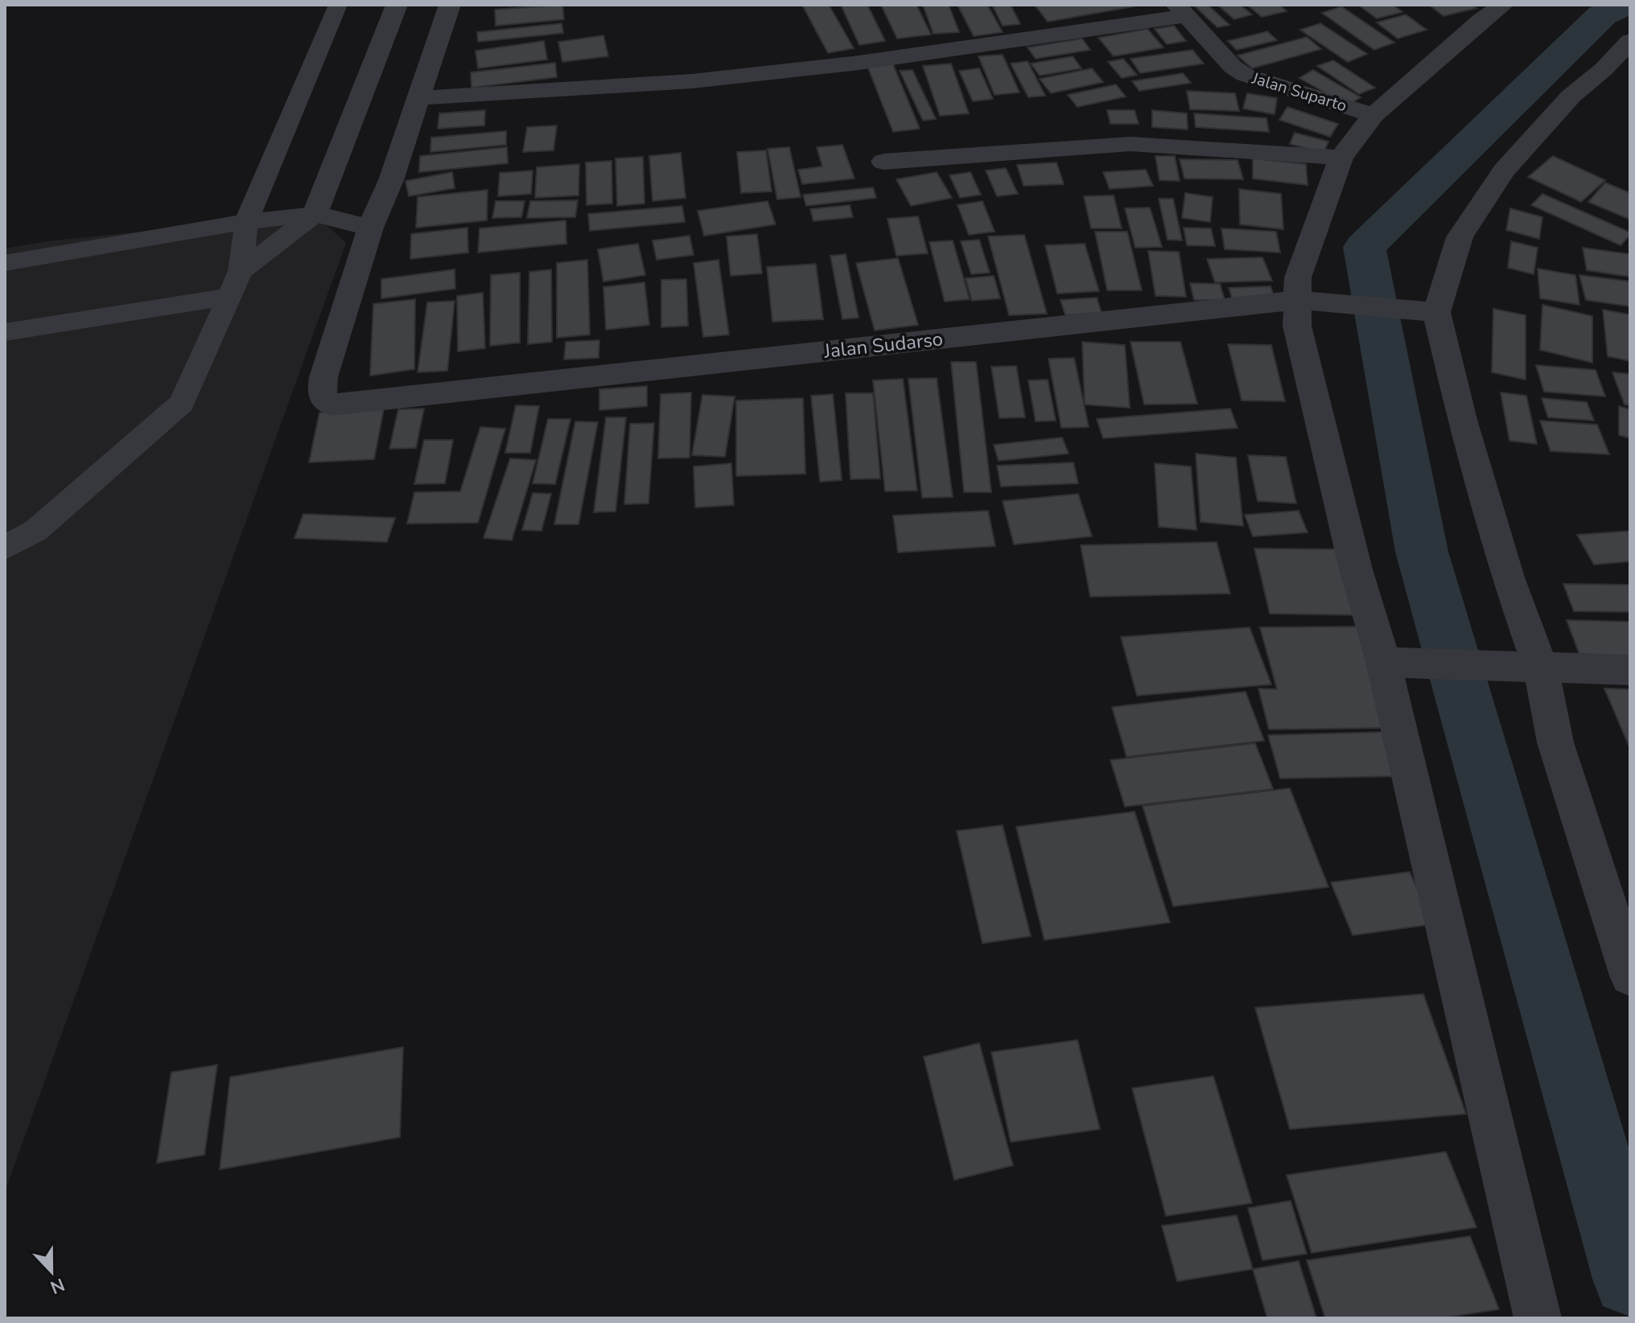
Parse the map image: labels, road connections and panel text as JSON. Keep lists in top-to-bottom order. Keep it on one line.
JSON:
{"streets":{"street":["Jalan Suparto","Jalan Sudarso"]},"north":"bottom"}
